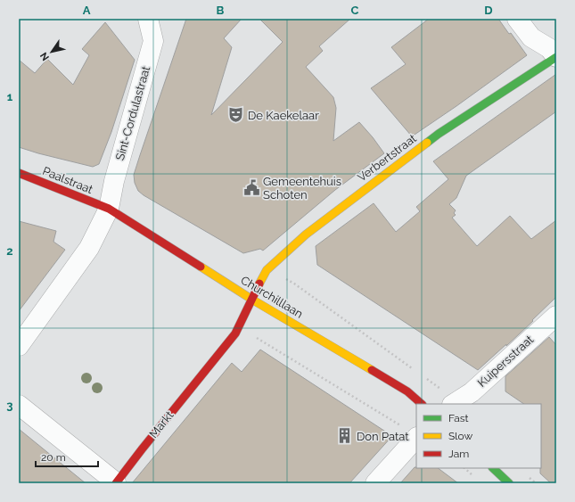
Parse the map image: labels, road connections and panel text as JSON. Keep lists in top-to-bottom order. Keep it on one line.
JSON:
{"streets":{"street":["Sint-Cordulastraat","Verbertstraat","Paalstraat","Churchilllaan","Kuipersstraat","Markt"]},"crossings":[["Sint-Cordulastraat","Paalstraat"],["Sint-Cordulastraat","Churchilllaan"],["Verbertstraat","Churchilllaan"],["Verbertstraat","Markt"],["Paalstraat","Churchilllaan"],["Churchilllaan","Markt"]],"places":{"theatre":["De Kaekelaar"],"public building":["Gemeentehuis Schoten"],"building":["Don Patat"]},"legend":["Fast","Slow","Jam"],"scale_bar":"20 m","north":"bottom left","grid":{"columns":["A","B","C","D"],"rows":["1","2","3"]}}
